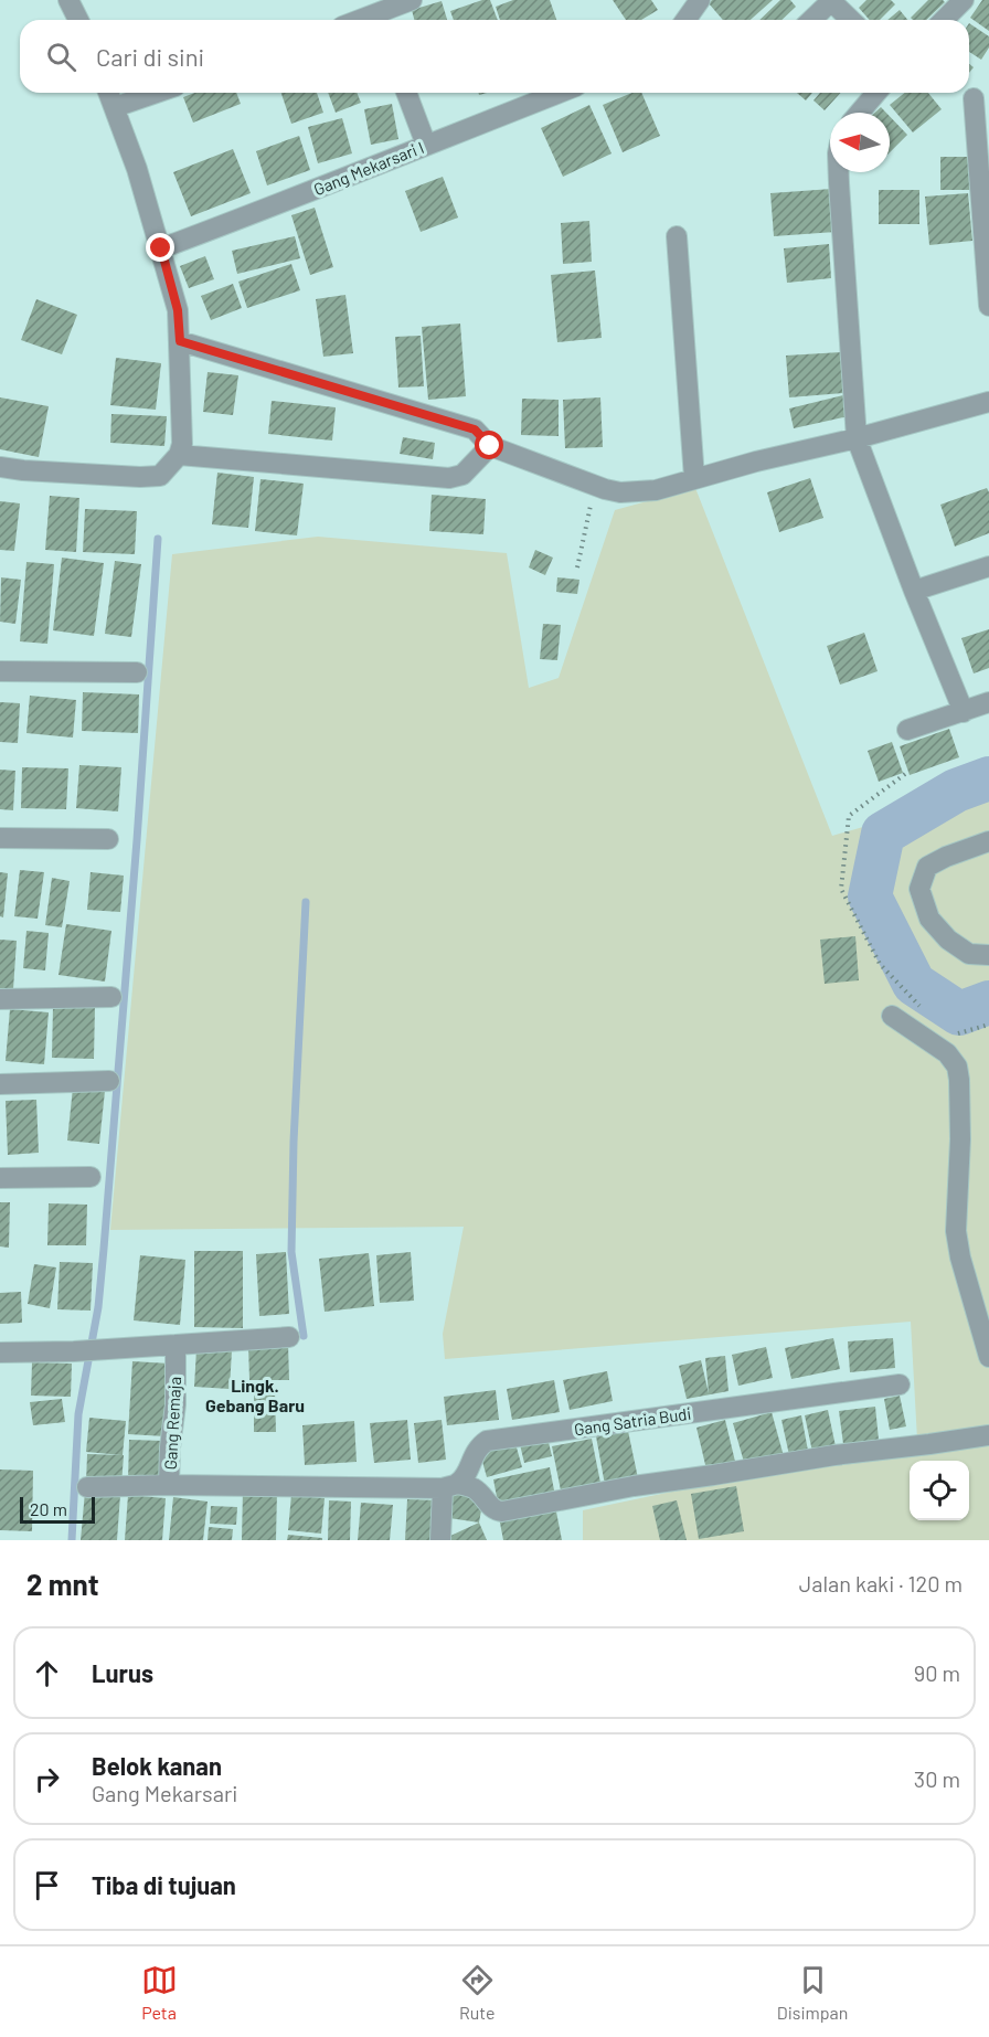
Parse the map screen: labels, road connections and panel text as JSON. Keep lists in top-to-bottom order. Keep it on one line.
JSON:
{"streets":{"street":["Gang Mekarsari I","Gang Satria Budi","Gang Remaja"]},"crossings":[["Gang Satria Budi","Gang Remaja"]],"districts":["Lingk. Gebang Baru"],"scale_bar":"20 m","north":"left","page":{"search":"Cari di sini","scale":"20 m","heading":["2 mnt","Jalan kaki · 120 m"],"list":[["Lurus","90 m"],["Belok kanan","Gang Mekarsari","30 m"],"Tiba di tujuan"],"nav":["Peta","Rute","Disimpan"]}}
